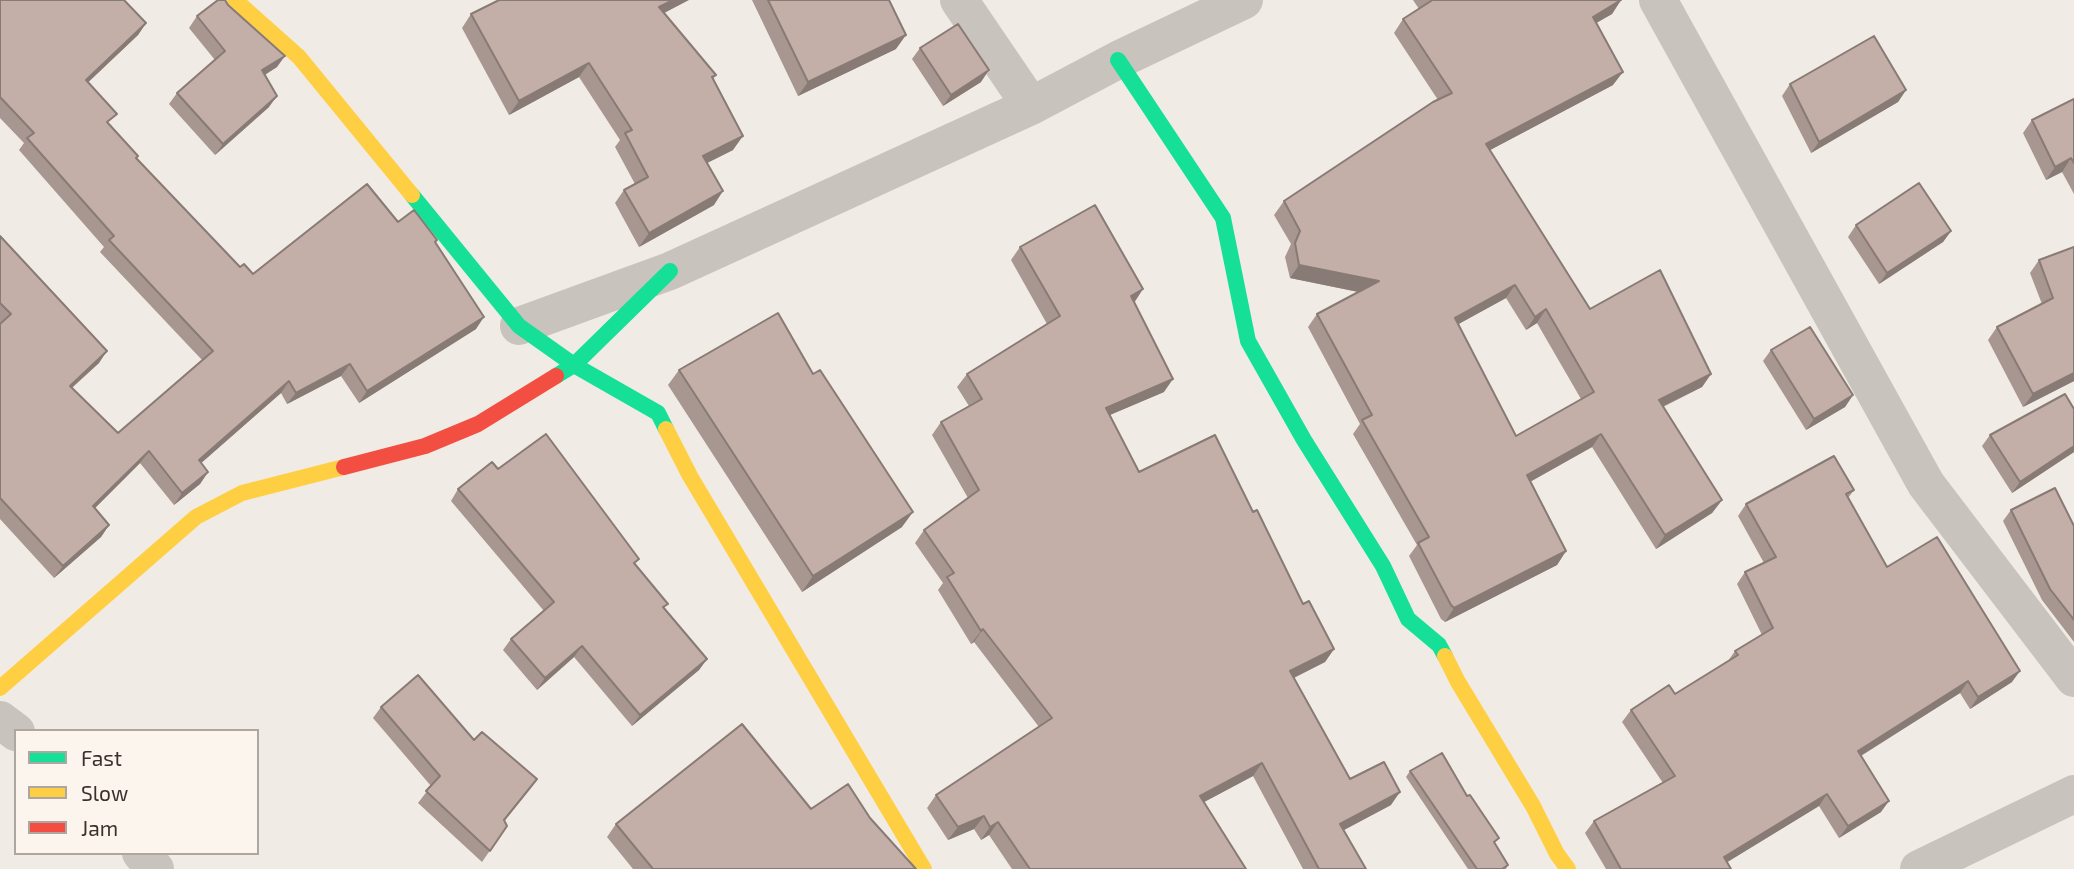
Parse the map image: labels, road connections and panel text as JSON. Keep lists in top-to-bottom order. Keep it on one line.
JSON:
{"legend":["Fast","Slow","Jam"]}
